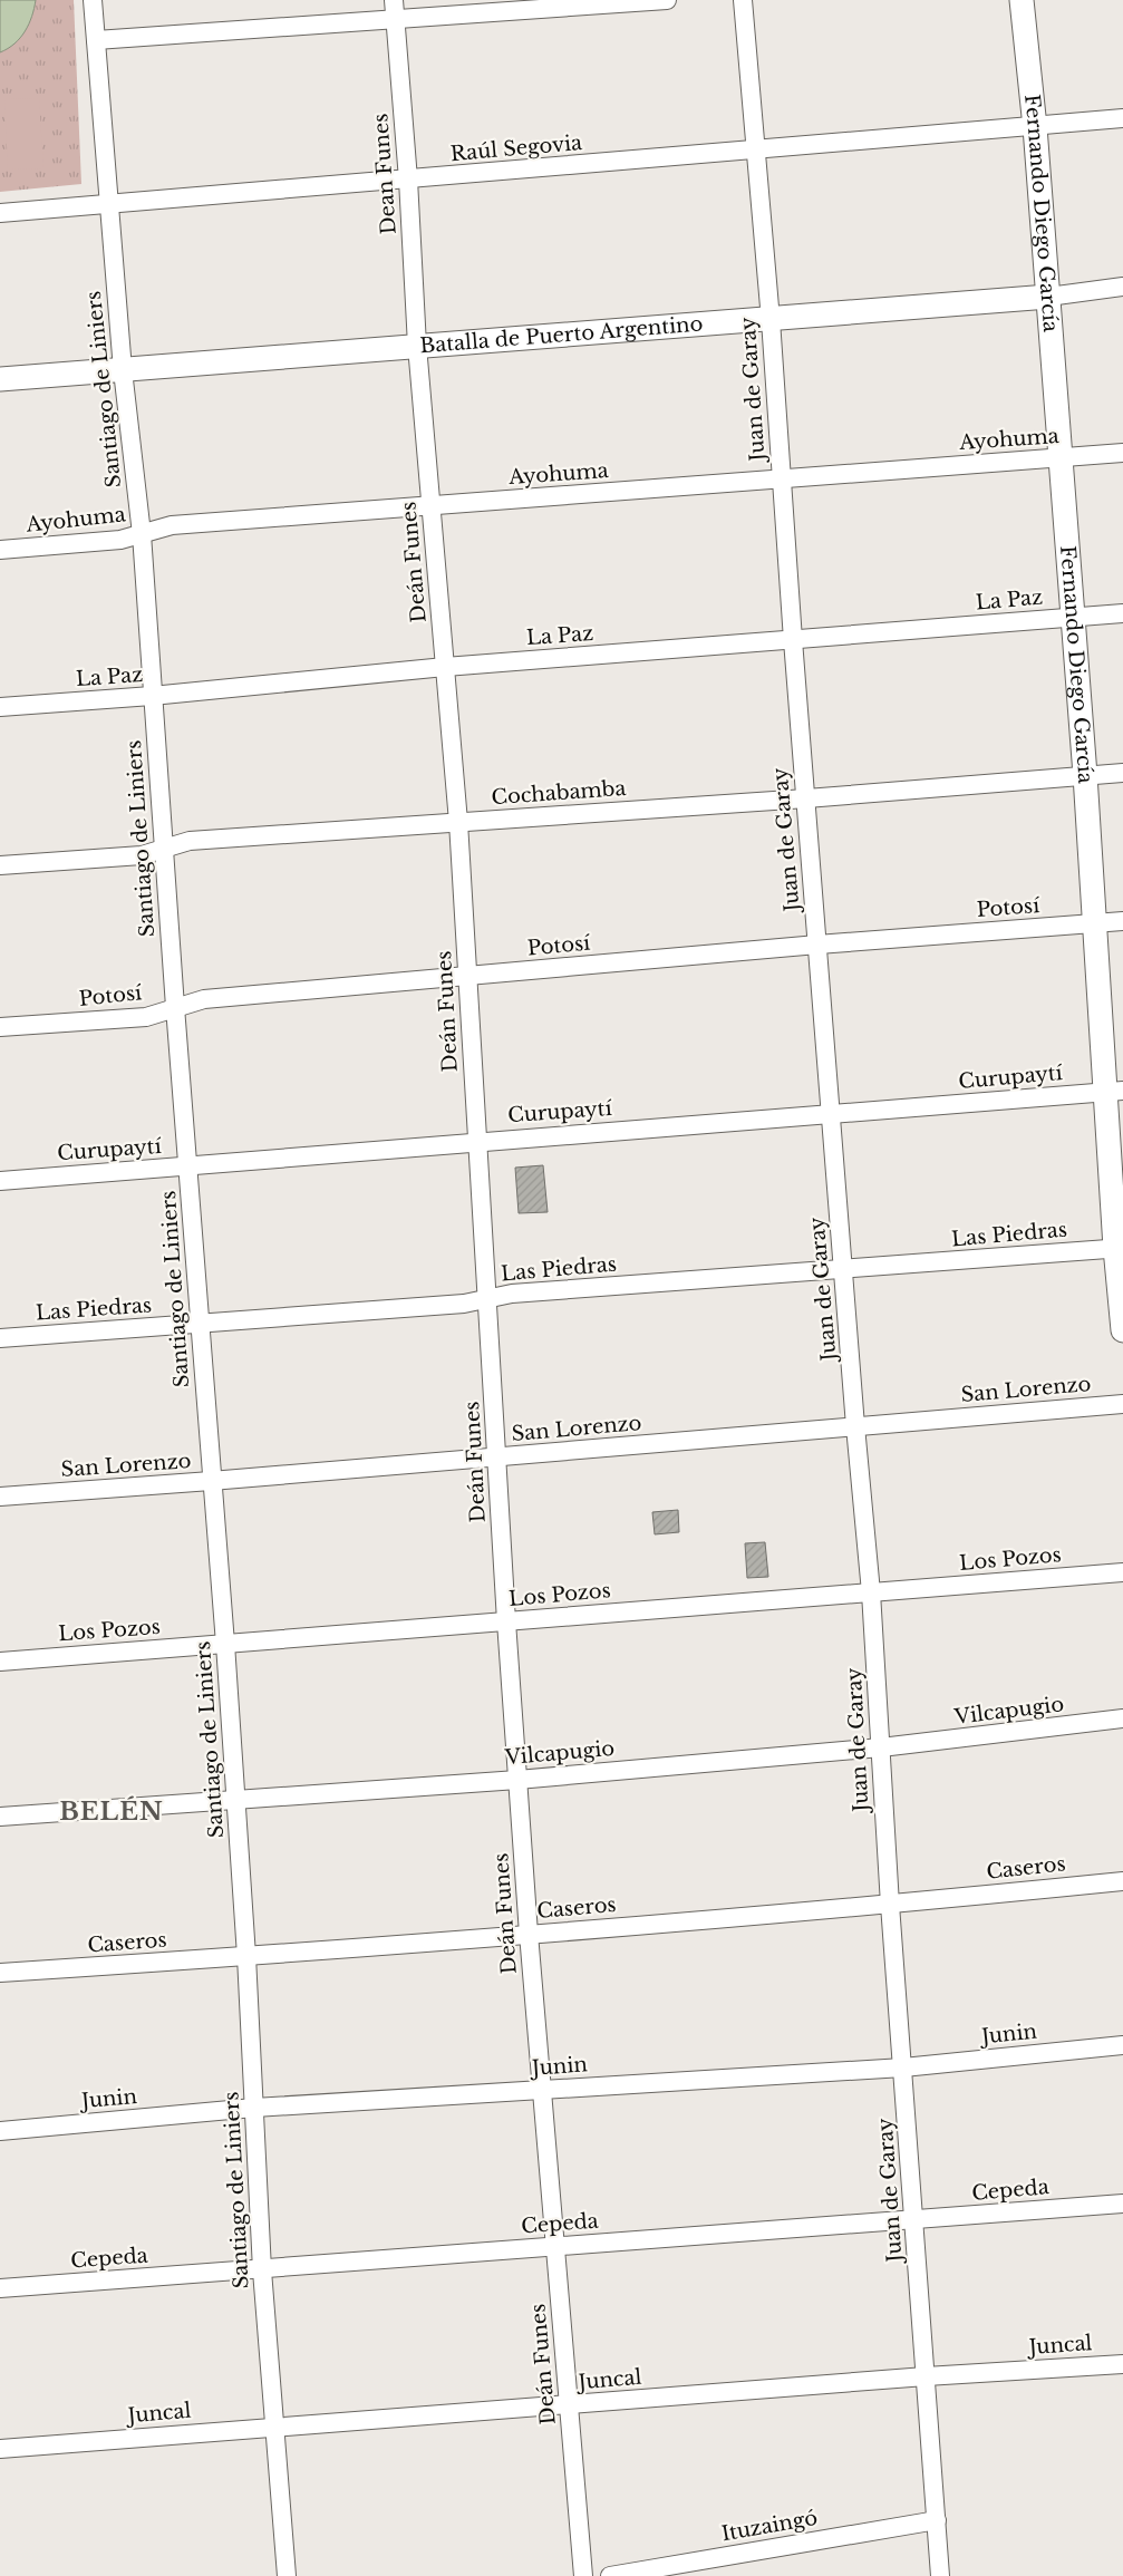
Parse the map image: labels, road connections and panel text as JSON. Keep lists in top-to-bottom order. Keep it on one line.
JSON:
{"streets":{"main road":["Fernando Diego García","Batalla de Puerto Argentino"],"street":["Raúl Segovia","Dean Funes","Santiago de Liniers","Juan de Garay","Ayohuma","Deán Funes","La Paz","Cochabamba","Potosí","Curupaytí","Las Piedras","San Lorenzo","Los Pozos","Vilcapugio","Caseros","Junin","Cepeda","Juncal","Ituzaingó"]},"crossings":[["Raúl Segovia","Dean Funes"],["Raúl Segovia","Fernando Diego García"],["Raúl Segovia","Santiago de Liniers"],["Raúl Segovia","Juan de Garay"],["Dean Funes","Batalla de Puerto Argentino"],["Dean Funes","Deán Funes"],["Fernando Diego García","Batalla de Puerto Argentino"],["Fernando Diego García","Ayohuma"],["Fernando Diego García","La Paz"],["Fernando Diego García","Cochabamba"],["Fernando Diego García","Potosí"],["Fernando Diego García","Curupaytí"],["Fernando Diego García","Las Piedras"],["Batalla de Puerto Argentino","Santiago de Liniers"],["Batalla de Puerto Argentino","Juan de Garay"],["Batalla de Puerto Argentino","Deán Funes"],["Santiago de Liniers","Ayohuma"],["Santiago de Liniers","La Paz"],["Santiago de Liniers","Cochabamba"],["Santiago de Liniers","Potosí"],["Santiago de Liniers","Curupaytí"],["Santiago de Liniers","Las Piedras"],["Santiago de Liniers","San Lorenzo"],["Santiago de Liniers","Los Pozos"],["Santiago de Liniers","Vilcapugio"],["Santiago de Liniers","Caseros"],["Santiago de Liniers","Junin"],["Santiago de Liniers","Cepeda"],["Santiago de Liniers","Juncal"],["Juan de Garay","Ayohuma"],["Juan de Garay","La Paz"],["Juan de Garay","Cochabamba"],["Juan de Garay","Potosí"],["Juan de Garay","Curupaytí"],["Juan de Garay","Las Piedras"],["Juan de Garay","San Lorenzo"],["Juan de Garay","Los Pozos"],["Juan de Garay","Vilcapugio"],["Juan de Garay","Caseros"],["Juan de Garay","Junin"],["Juan de Garay","Cepeda"],["Juan de Garay","Juncal"],["Juan de Garay","Ituzaingó"],["Ayohuma","Deán Funes"],["Deán Funes","La Paz"],["Deán Funes","Cochabamba"],["Deán Funes","Potosí"],["Deán Funes","Curupaytí"],["Deán Funes","Las Piedras"],["Deán Funes","San Lorenzo"],["Deán Funes","Los Pozos"],["Deán Funes","Vilcapugio"],["Deán Funes","Caseros"],["Deán Funes","Junin"],["Deán Funes","Cepeda"],["Deán Funes","Juncal"]],"districts":["BELÉN"]}
